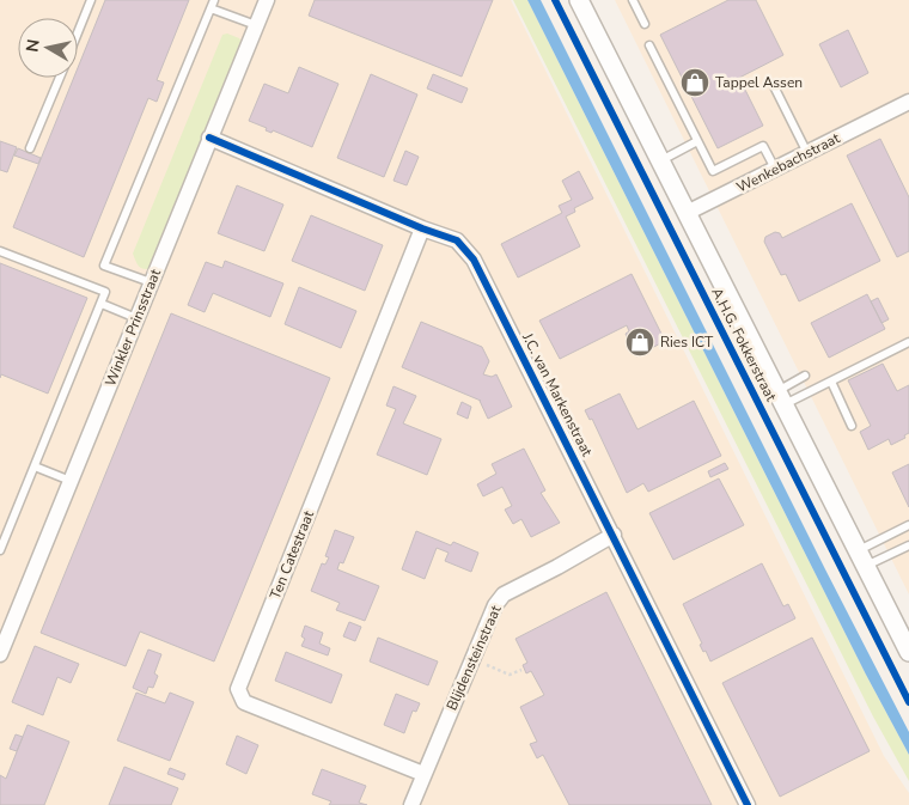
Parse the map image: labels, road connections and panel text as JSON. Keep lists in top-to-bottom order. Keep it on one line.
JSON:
{"streets":{"street":["Wenkebachstraat","Winkler Prinsstraat","A.H.G. Fokkerstraat","J.C. van Markenstraat","Ten Catestraat","Blijdensteinstraat"]},"crossings":[["Wenkebachstraat","A.H.G. Fokkerstraat"],["Winkler Prinsstraat","J.C. van Markenstraat"],["J.C. van Markenstraat","Ten Catestraat"],["J.C. van Markenstraat","Blijdensteinstraat"],["Ten Catestraat","Blijdensteinstraat"]],"places":{"shop":["Tappel Assen","Ries ICT"]},"north":"left"}
